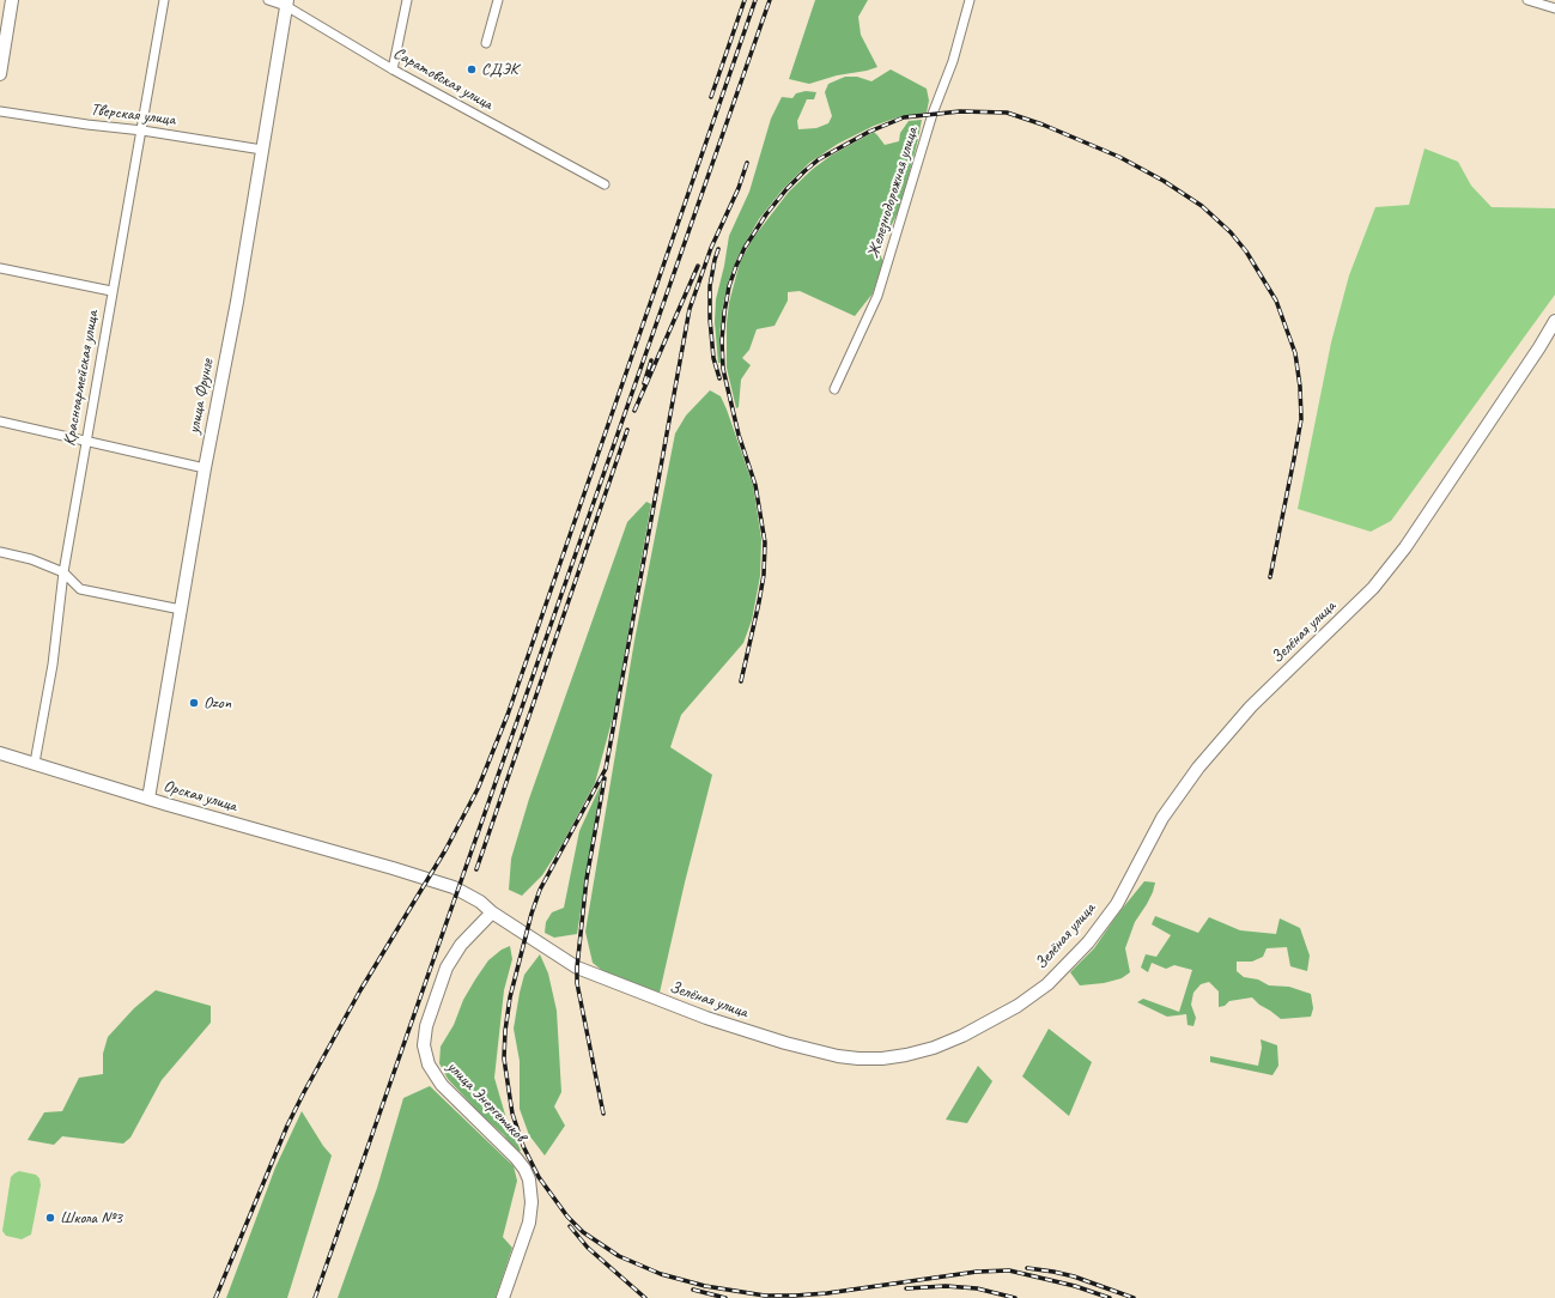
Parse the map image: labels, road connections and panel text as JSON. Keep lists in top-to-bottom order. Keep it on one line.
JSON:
{"streets":{"street":["Саратовская улица","Тверская улица","Железнодорожная улица","Красноармейская улица","улица Фрунзе","Зелёная улица","Орская улица","улица Энергетиков"]},"crossings":[["Саратовская улица","улица Фрунзе"],["Тверская улица","Красноармейская улица"],["Тверская улица","улица Фрунзе"],["Красноармейская улица","Орская улица"],["улица Фрунзе","Орская улица"],["Зелёная улица","Орская улица"],["Зелёная улица","улица Энергетиков"]],"places":["СДЭК","Ozon","Школа №3"]}
